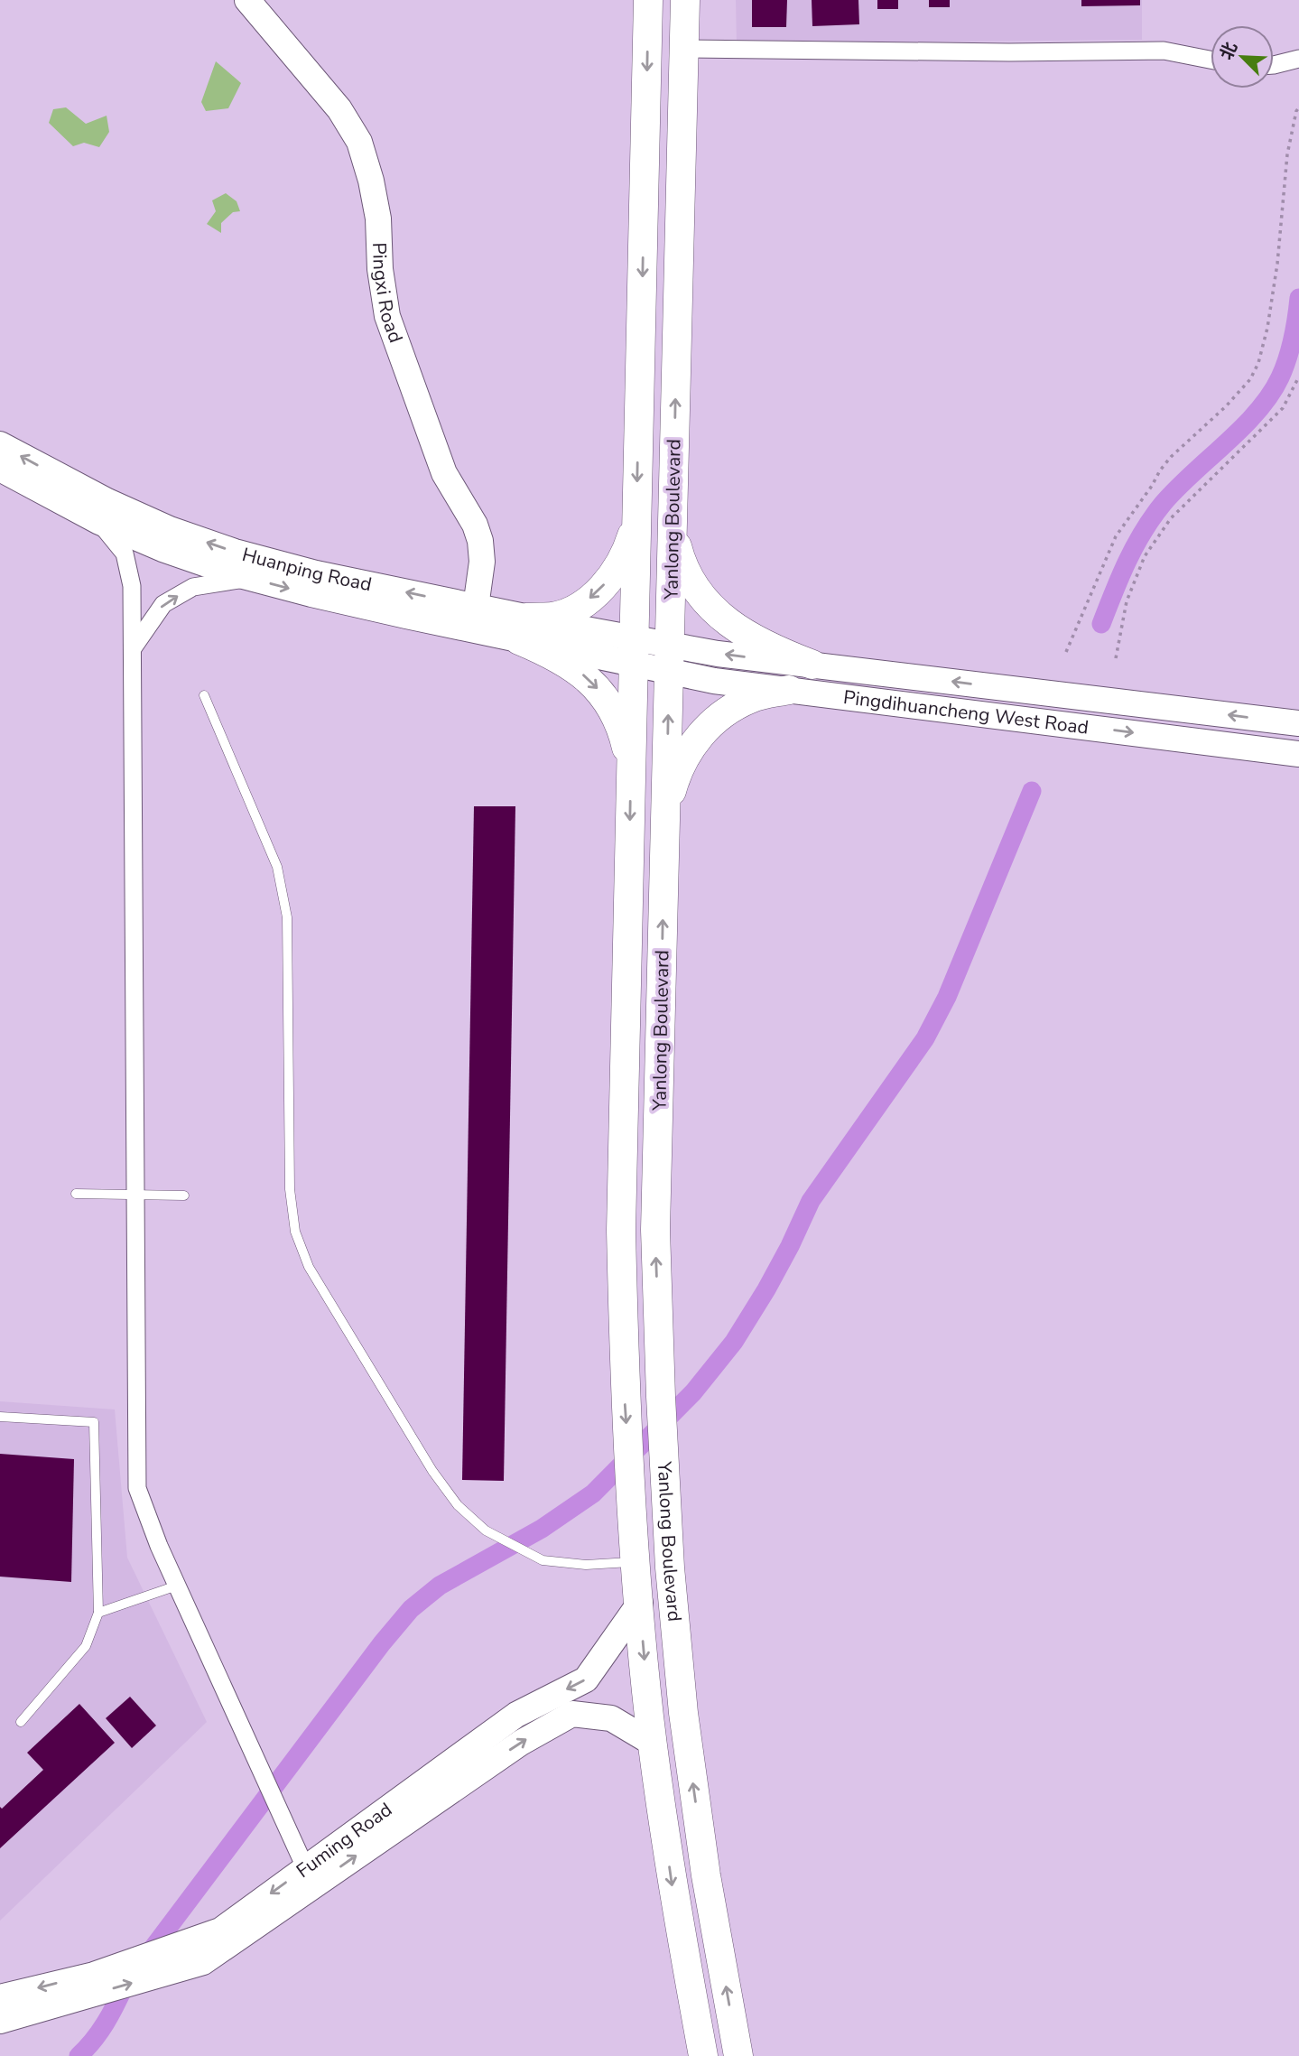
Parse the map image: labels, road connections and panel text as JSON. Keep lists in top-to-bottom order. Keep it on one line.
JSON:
{"streets":{"main road":["Pingxi Road","Yanlong Boulevard","Huanping Road","Pingdihuancheng West Road","Fuming Road"]},"crossings":[["Pingxi Road","Huanping Road"],["Yanlong Boulevard","Huanping Road"],["Yanlong Boulevard","Pingdihuancheng West Road"],["Yanlong Boulevard","Fuming Road"],["Huanping Road","Pingdihuancheng West Road"]],"north":"top left"}
